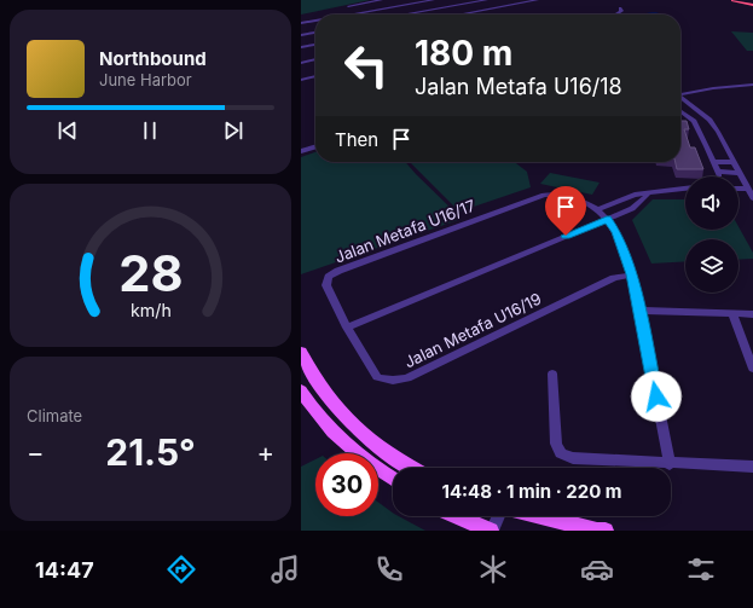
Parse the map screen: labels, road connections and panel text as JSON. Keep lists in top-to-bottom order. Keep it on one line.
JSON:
{"streets":{"street":["Jalan Metafa U16/17","Jalan Metafa U16/19"]},"crossings":[["Jalan Metafa U16/17","Jalan Metafa U16/19"]],"page":{"turn":["180 m","Jalan Metafa U16/18"],"song":["Northbound","June Harbor"],"then":"Then","tile":"Climate","heat":["−","21.5°","+"],"limit":"30","trip":"14:48 · 1 min · 220 m","tabs":"14:47","gauge":["28","km/h"]}}
